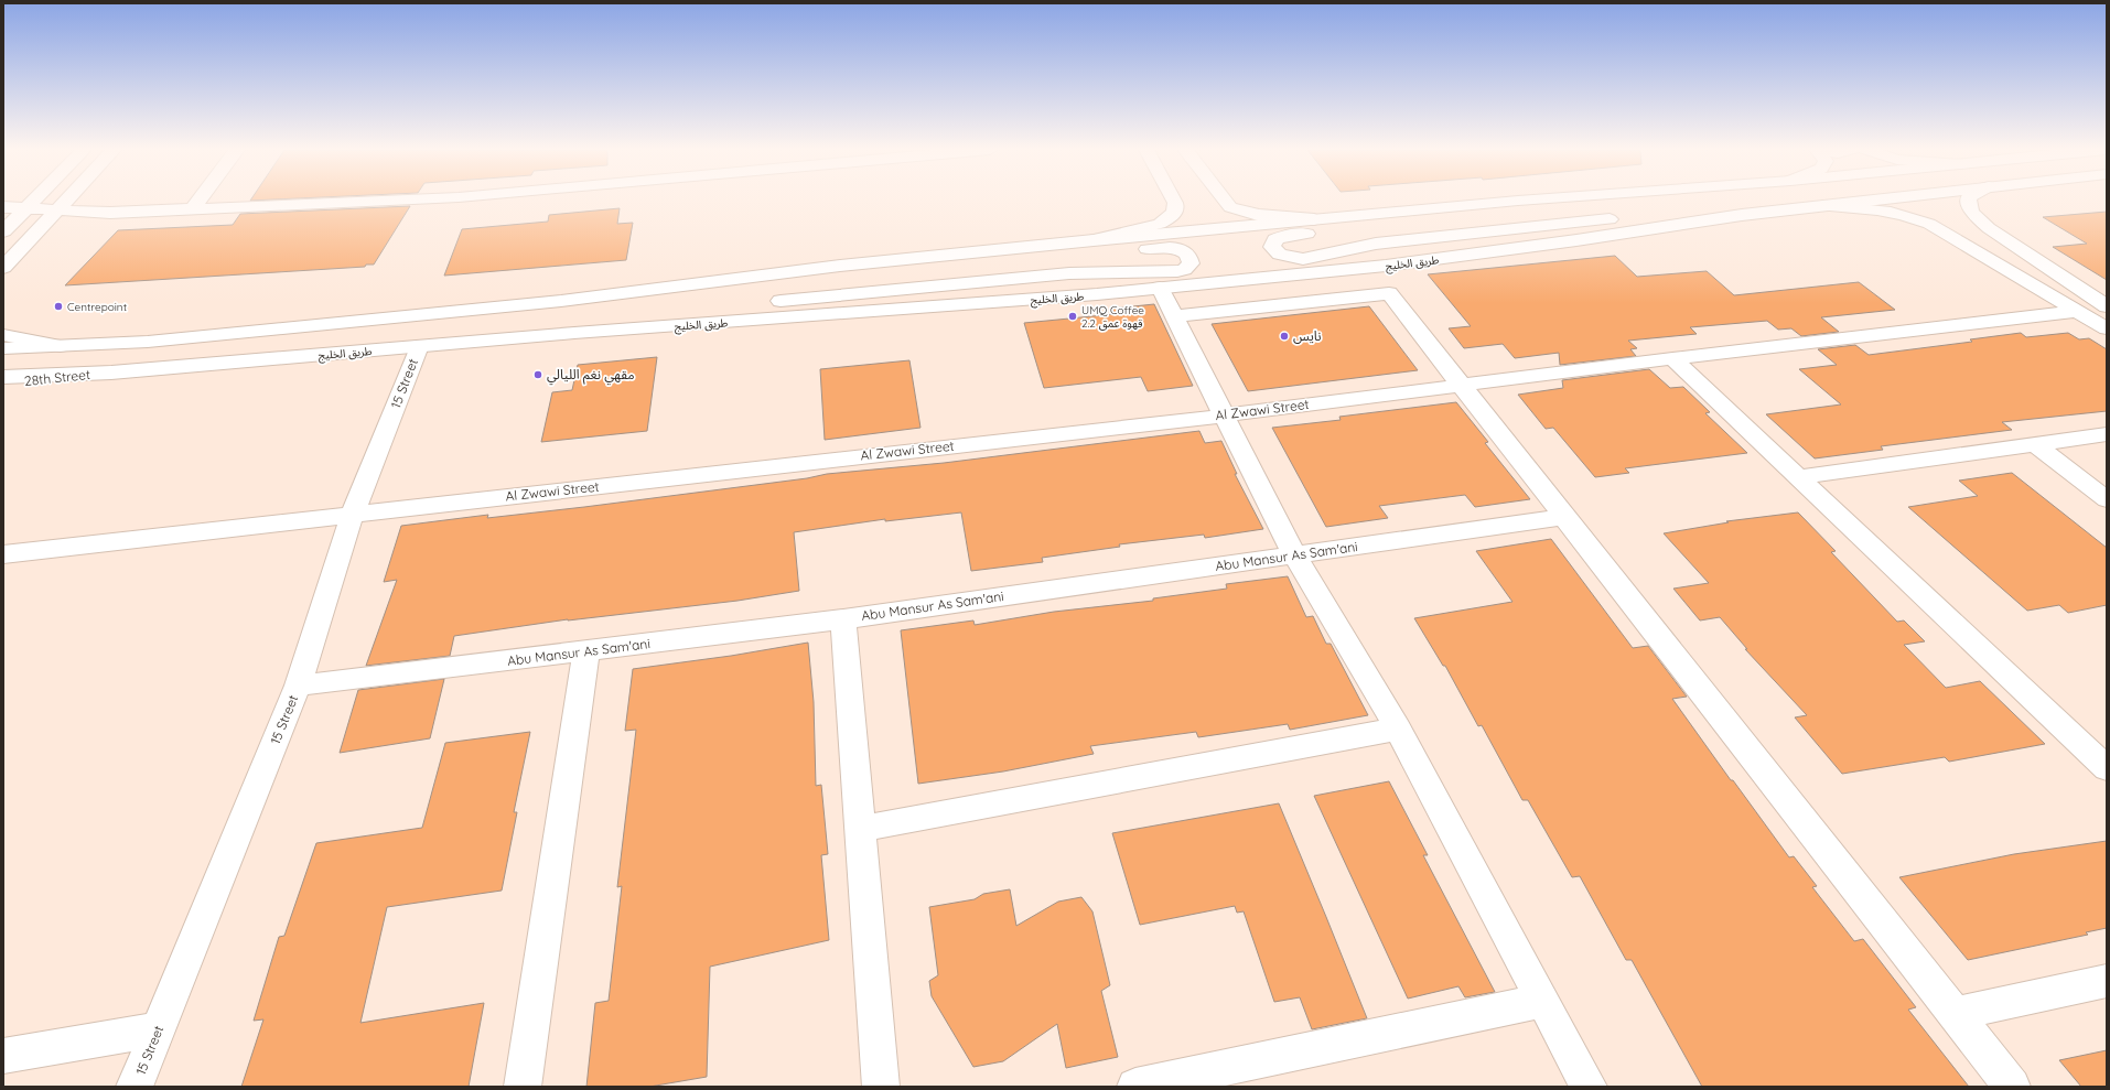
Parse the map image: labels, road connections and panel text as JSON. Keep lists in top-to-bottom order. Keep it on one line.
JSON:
{"streets":{"street":["طريق الخليج","28th Street","15 Street","Al Zwawi Street","Abu Mansur As Sam'ani"]},"crossings":[["طريق الخليج","28th Street"],["طريق الخليج","15 Street"],["15 Street","Al Zwawi Street"],["15 Street","Abu Mansur As Sam'ani"]],"places":["Centrepoint","UMQ Coffee 2.2 قهوة عمق","نايس","مقهي نغم الليالي"]}
